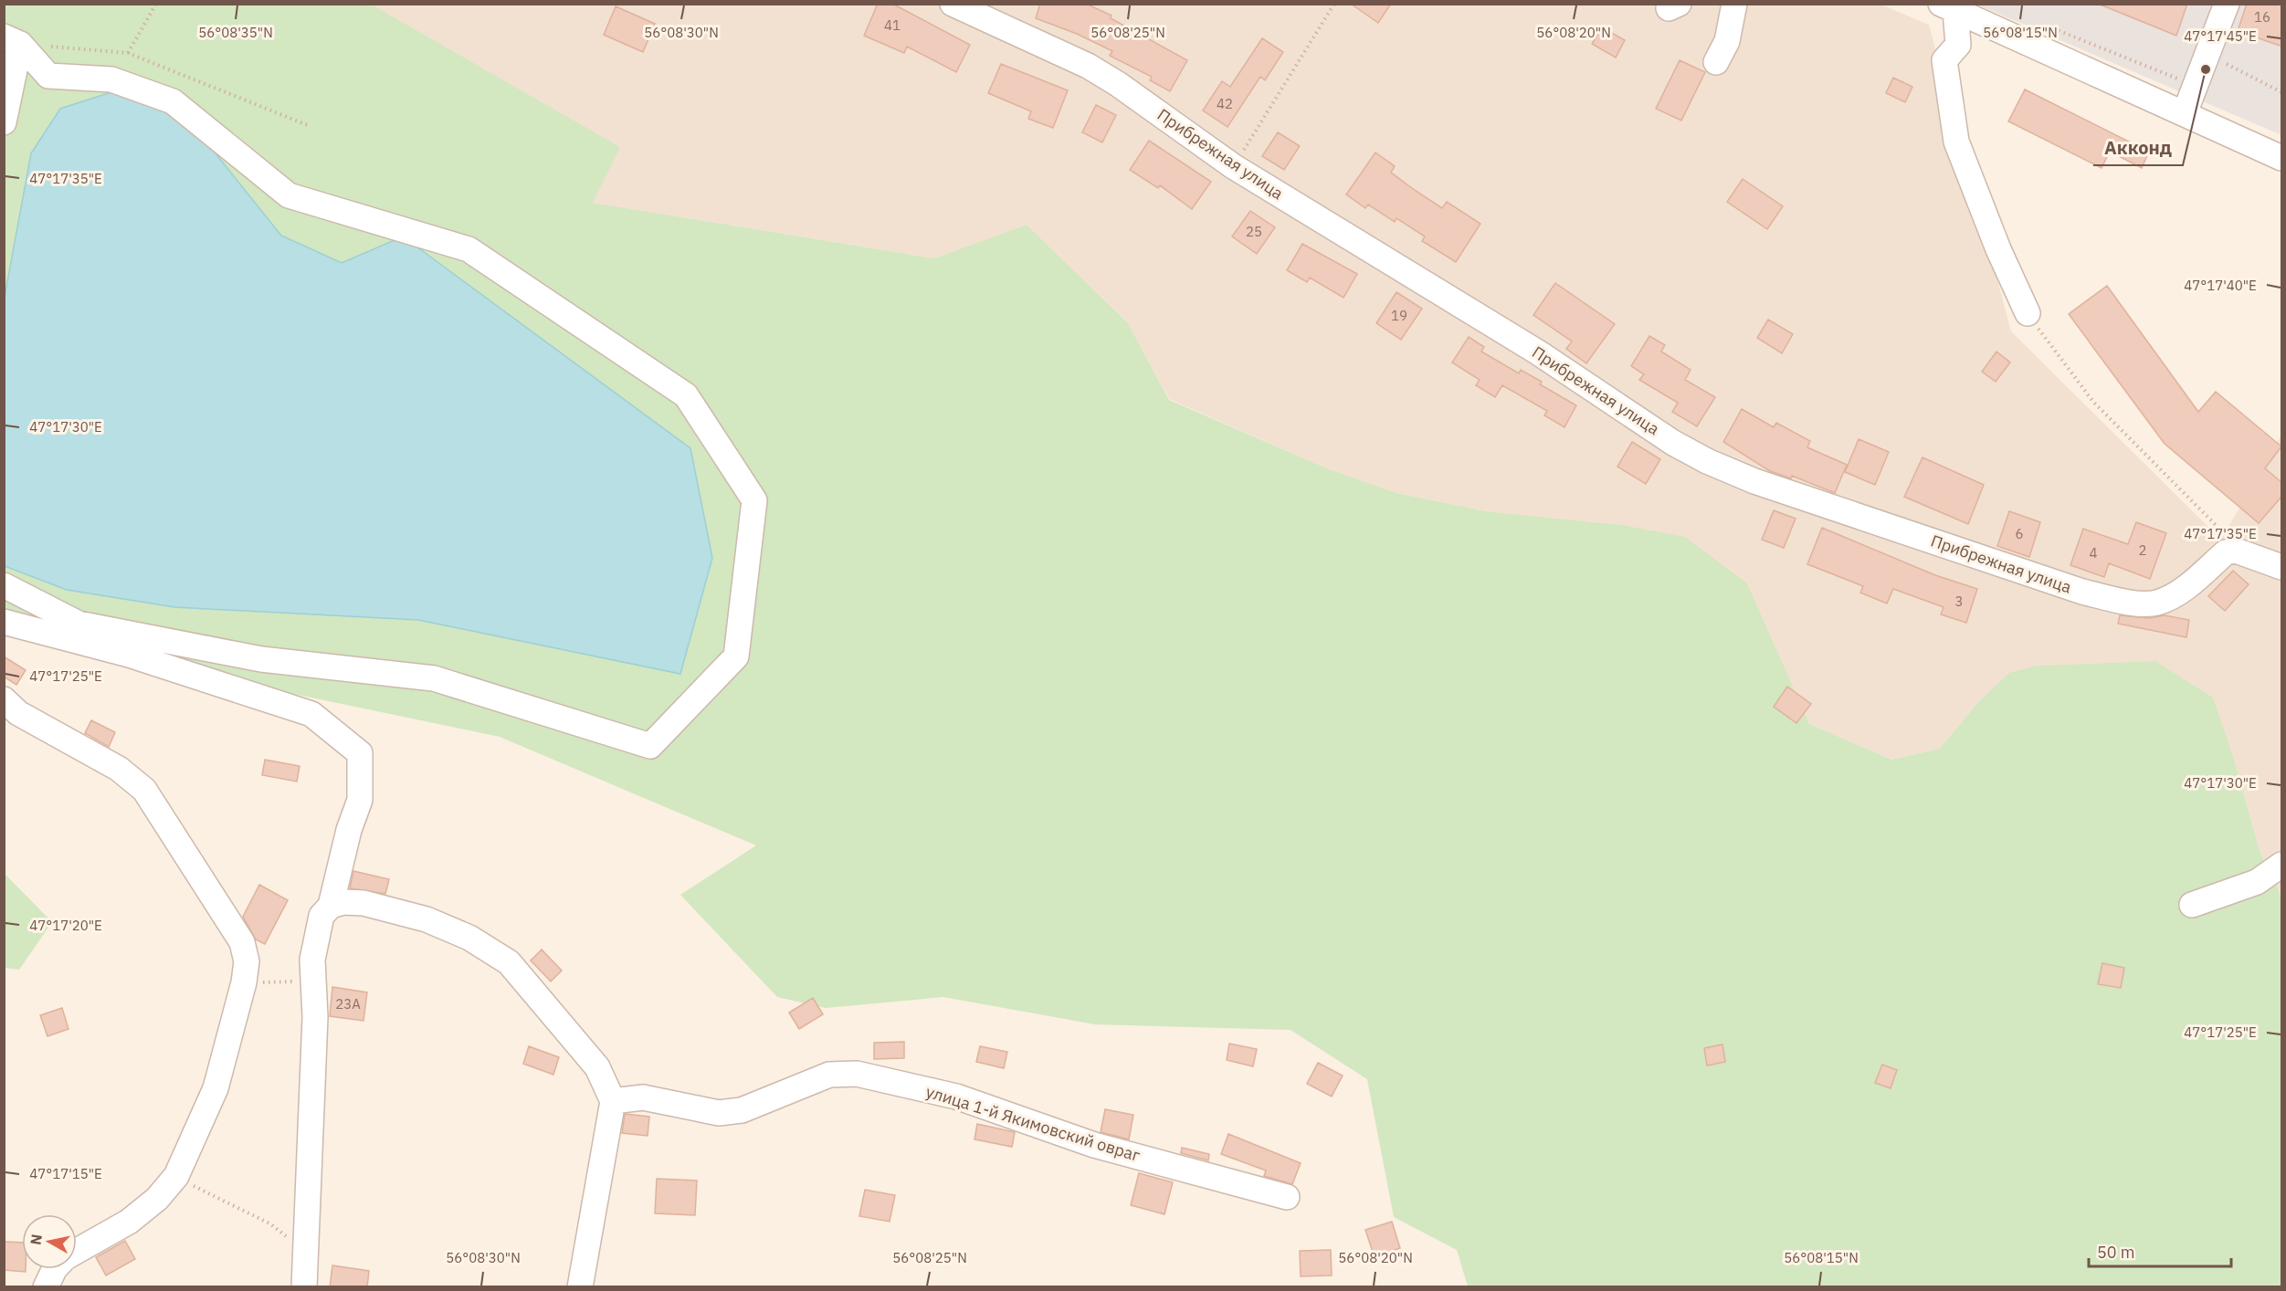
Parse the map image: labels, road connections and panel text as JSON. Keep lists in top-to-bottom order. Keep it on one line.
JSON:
{"streets":{"street":["Прибрежная улица","улица 1-й Якимовский овраг"]},"places":["Акконд"],"house_numbers":["16","41","42","25","19","6","2","4","3","23А"],"scale_bar":"50 m","north":"left","coordinates":["56°08'35\"N","56°08'30\"N","56°08'25\"N","56°08'20\"N","56°08'15\"N","47°17'45\"E","47°17'35\"E","47°17'40\"E","47°17'30\"E","47°17'25\"E","47°17'20\"E","47°17'15\"E"]}
